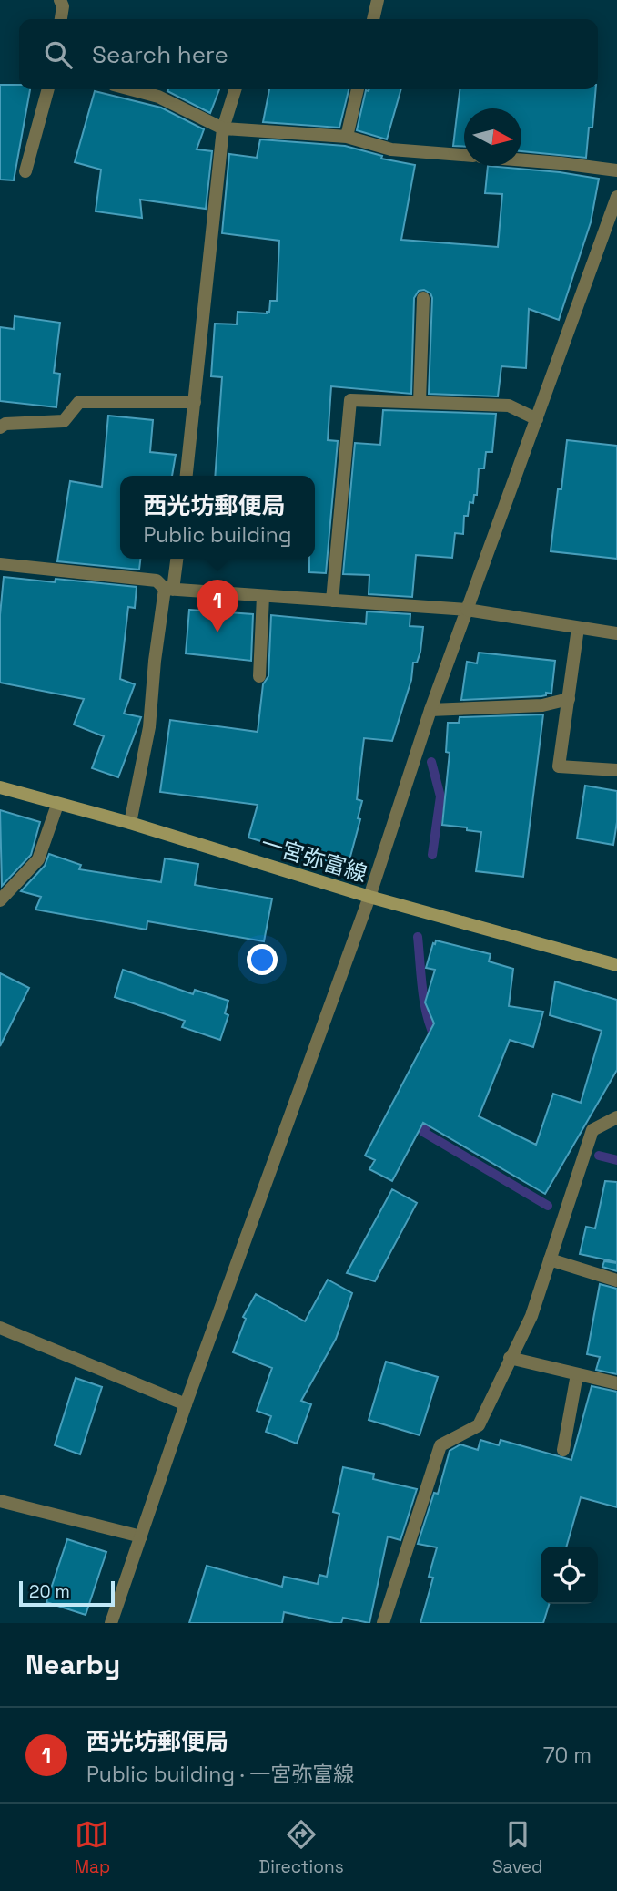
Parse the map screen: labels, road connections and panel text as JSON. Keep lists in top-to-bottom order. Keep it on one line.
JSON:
{"streets":{"main road":["一宮弥富線"]},"scale_bar":"20 m","north":"right","page":{"search":"Search here","popup":["西光坊郵便局","Public building"],"pins":"1","scale":"20 m","heading":"Nearby","list":[{"mark":"1","name":"西光坊郵便局","note":"Public building · 一宮弥富線","value":"70 m"}],"nav":["Map","Directions","Saved"]}}
